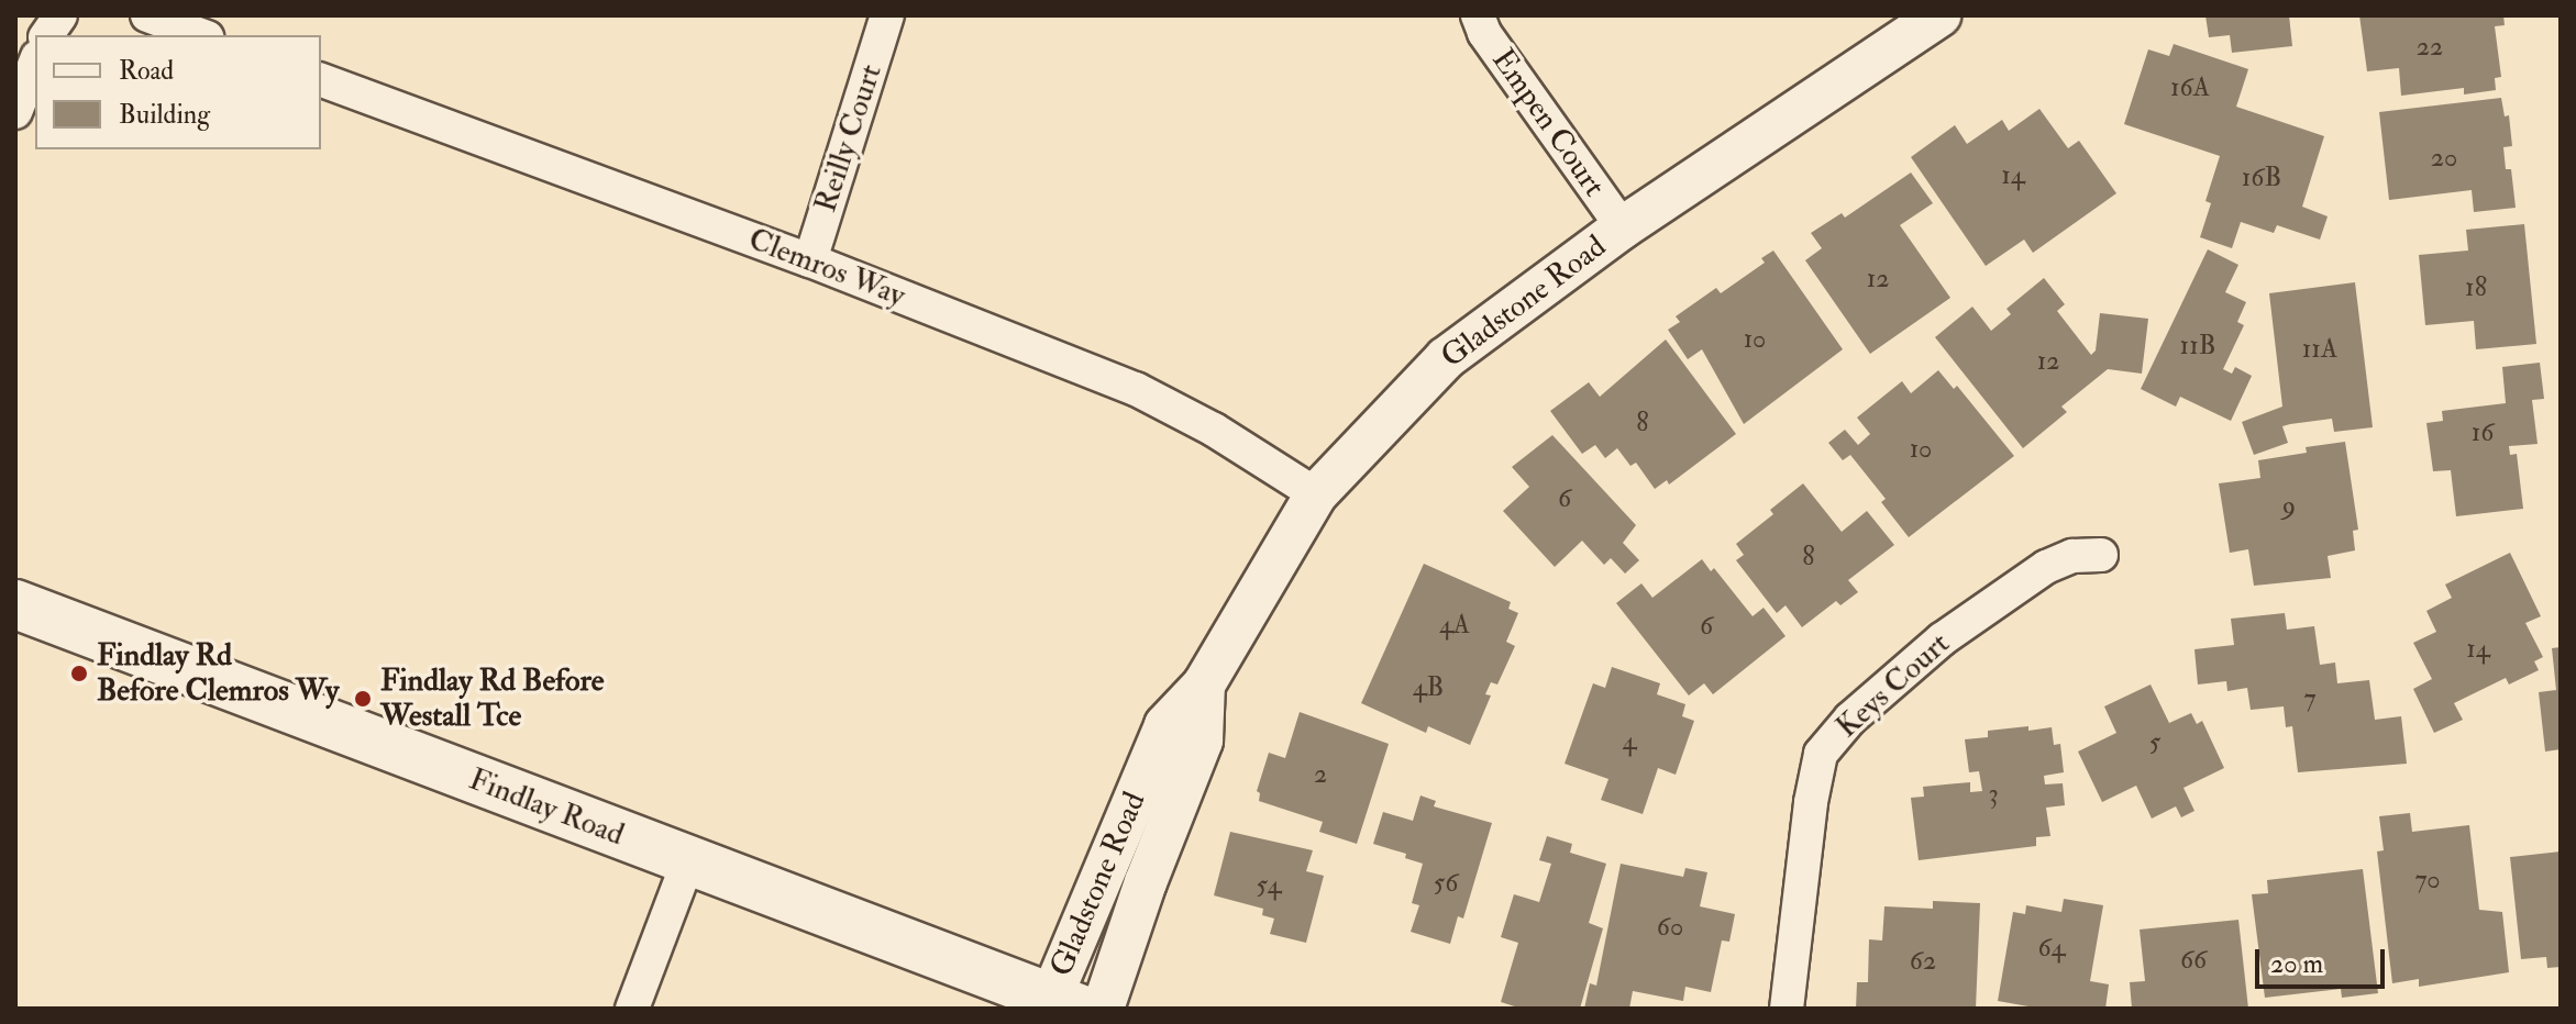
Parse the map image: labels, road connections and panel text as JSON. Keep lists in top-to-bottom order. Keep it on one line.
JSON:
{"streets":{"main road":["Findlay Road"],"street":["Empen Court","Reilly Court","Clemros Way","Gladstone Road","Keys Court"]},"crossings":[["Empen Court","Gladstone Road"],["Reilly Court","Clemros Way"],["Clemros Way","Gladstone Road"],["Gladstone Road","Findlay Road"]],"places":["Findlay Rd Before Clemros Wy","Findlay Rd Before Westall Tce"],"house_numbers":["22","16A","20","14","16B","12","18","10","11B","11A","12","8","16","10","6","9","8","4A","6","14","4B","7","4","5","2","3","70","56","54","60","64","66","62"],"legend":["Road","Building"],"scale_bar":"20 m"}
